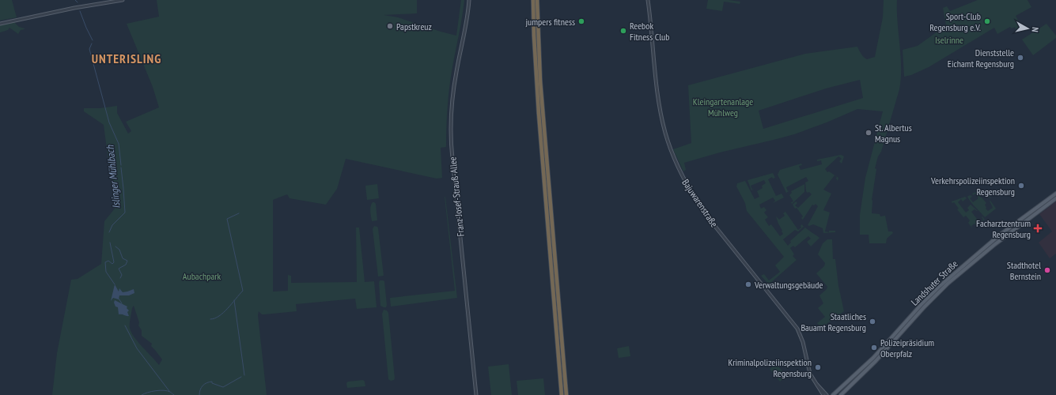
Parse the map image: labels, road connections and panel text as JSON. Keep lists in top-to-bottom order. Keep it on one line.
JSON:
{"streets":{"main road":["Landshuter Straße"],"street":["Franz-Josef-Strauß-Allee","Bajuwarenstraße"]},"districts":["UNTERISLING"],"water":["Islinger Mühlbach"],"parks":["Iselrinne","Kleingartenanlage Mühlweg","Aubachpark"],"places":{"other":["jumpers fitness","Sport-Club Regensburg e.V.","Papstkreuz","Reebok Fitness Club","Dienststelle Eichamt Regensburg","St. Albertus Magnus","Verkehrspolizeiinspektion Regensburg","Stadthotel Bernstein","Verwaltungsgebäude","Staatliches Bauamt Regensburg","Polizeipräsidium Oberpfalz","Kriminalpolizeiinspektion Regensburg"],"health":["Facharztzentrum Regensburg"]},"north":"right"}
